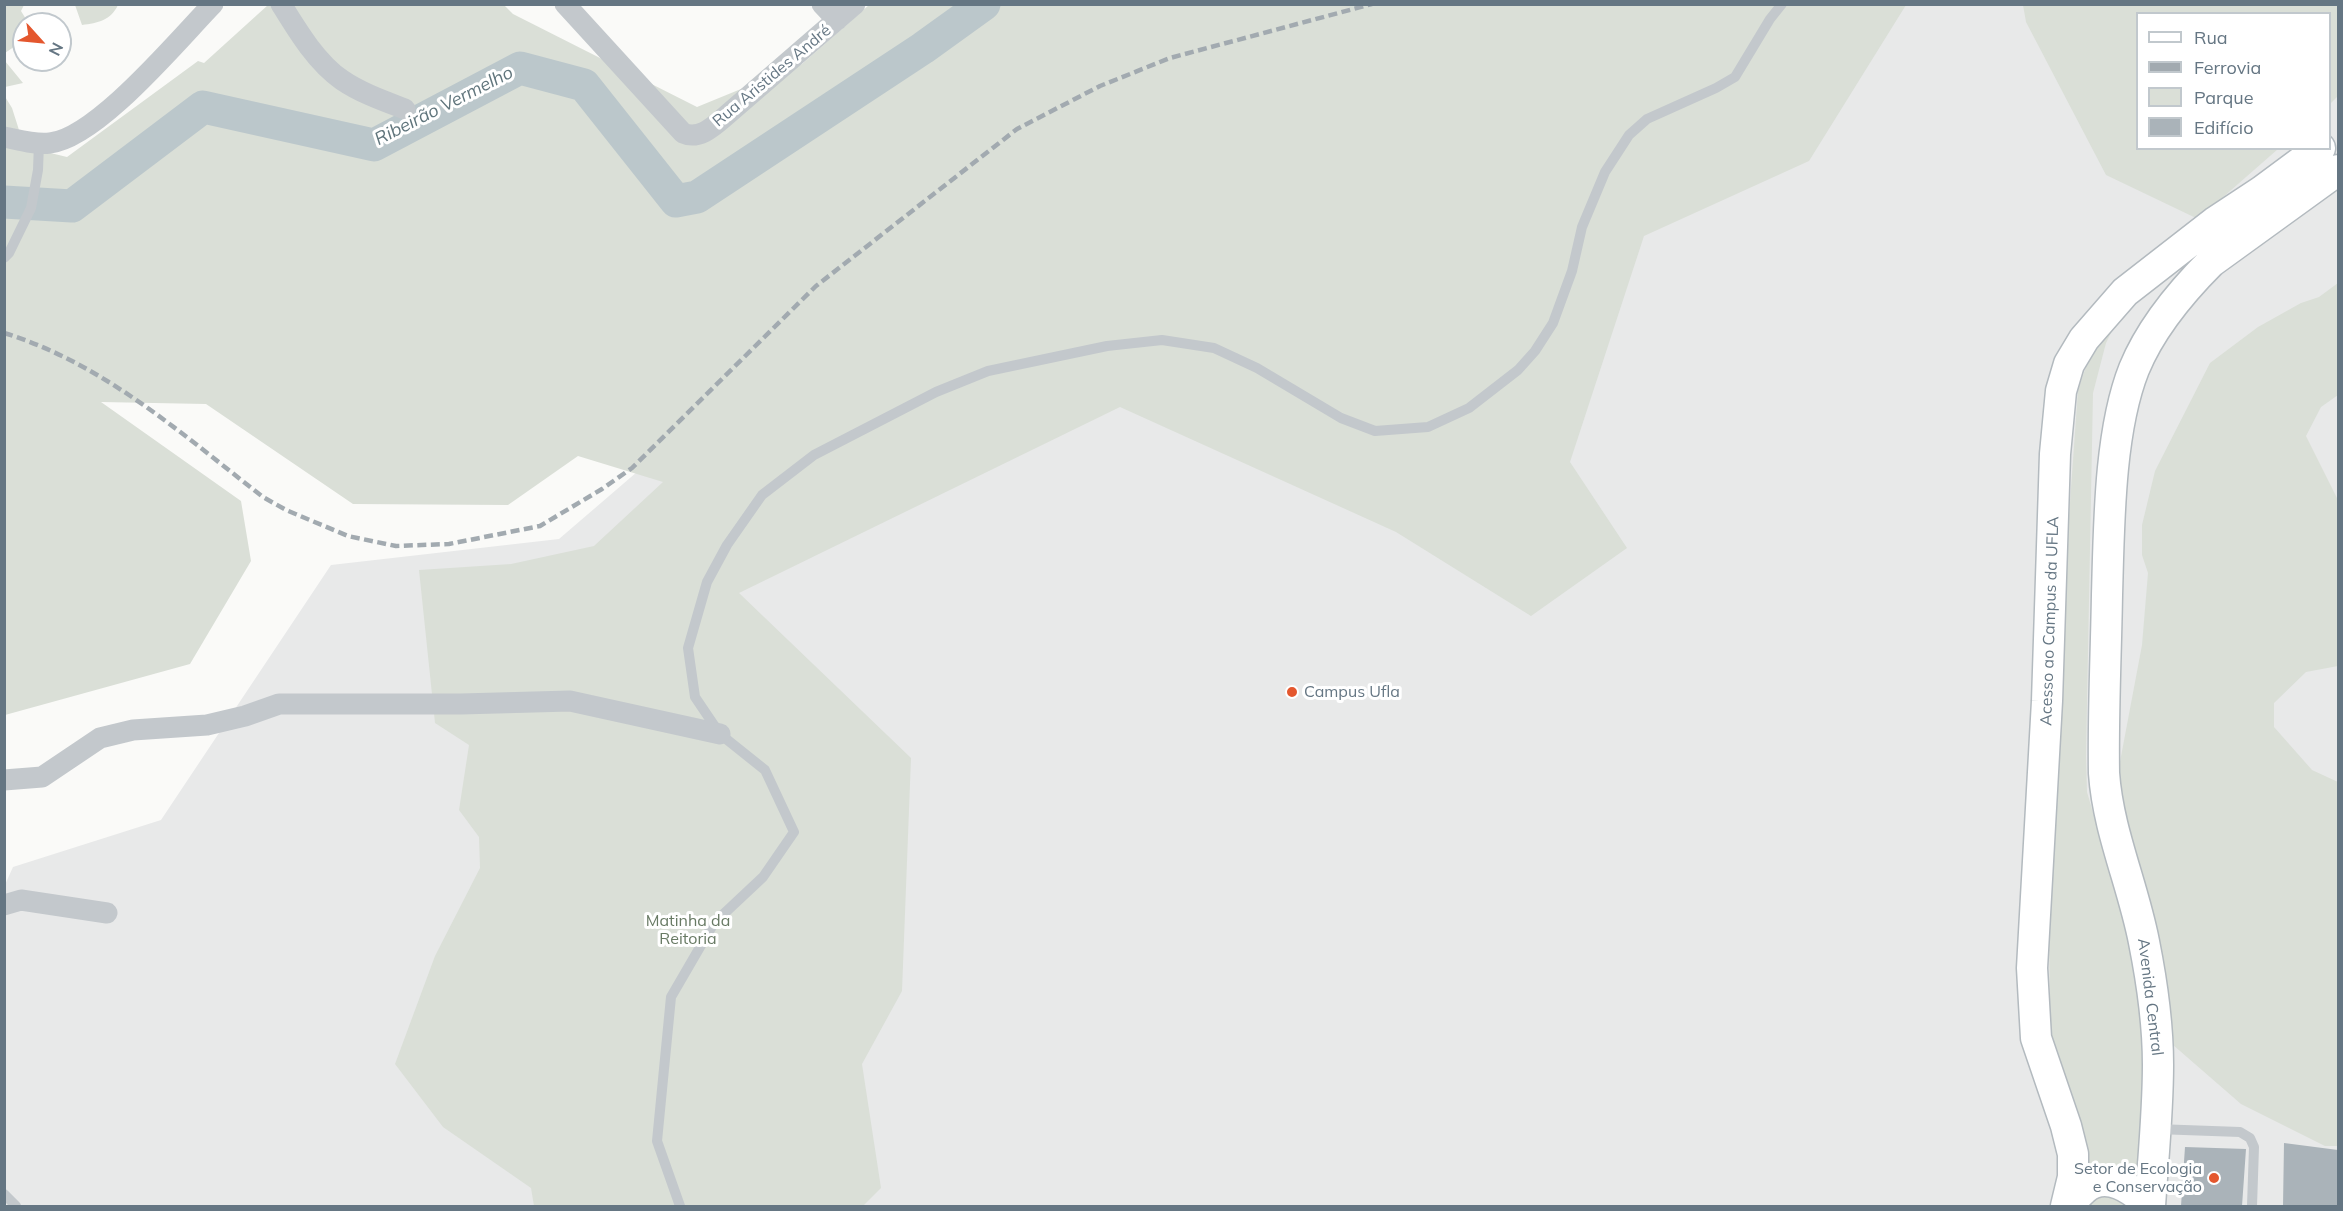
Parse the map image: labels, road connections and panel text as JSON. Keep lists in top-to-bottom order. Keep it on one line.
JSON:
{"streets":{"street":["Rua Aristides André","Acesso ao Campus da UFLA","Avenida Central"]},"water":["Ribeirão Vermelho"],"parks":["Matinha da Reitoria"],"places":["Campus Ufla","Setor de Ecologia e Conservação"],"legend":["Rua","Ferrovia","Parque","Edifício"],"north":"bottom right"}
